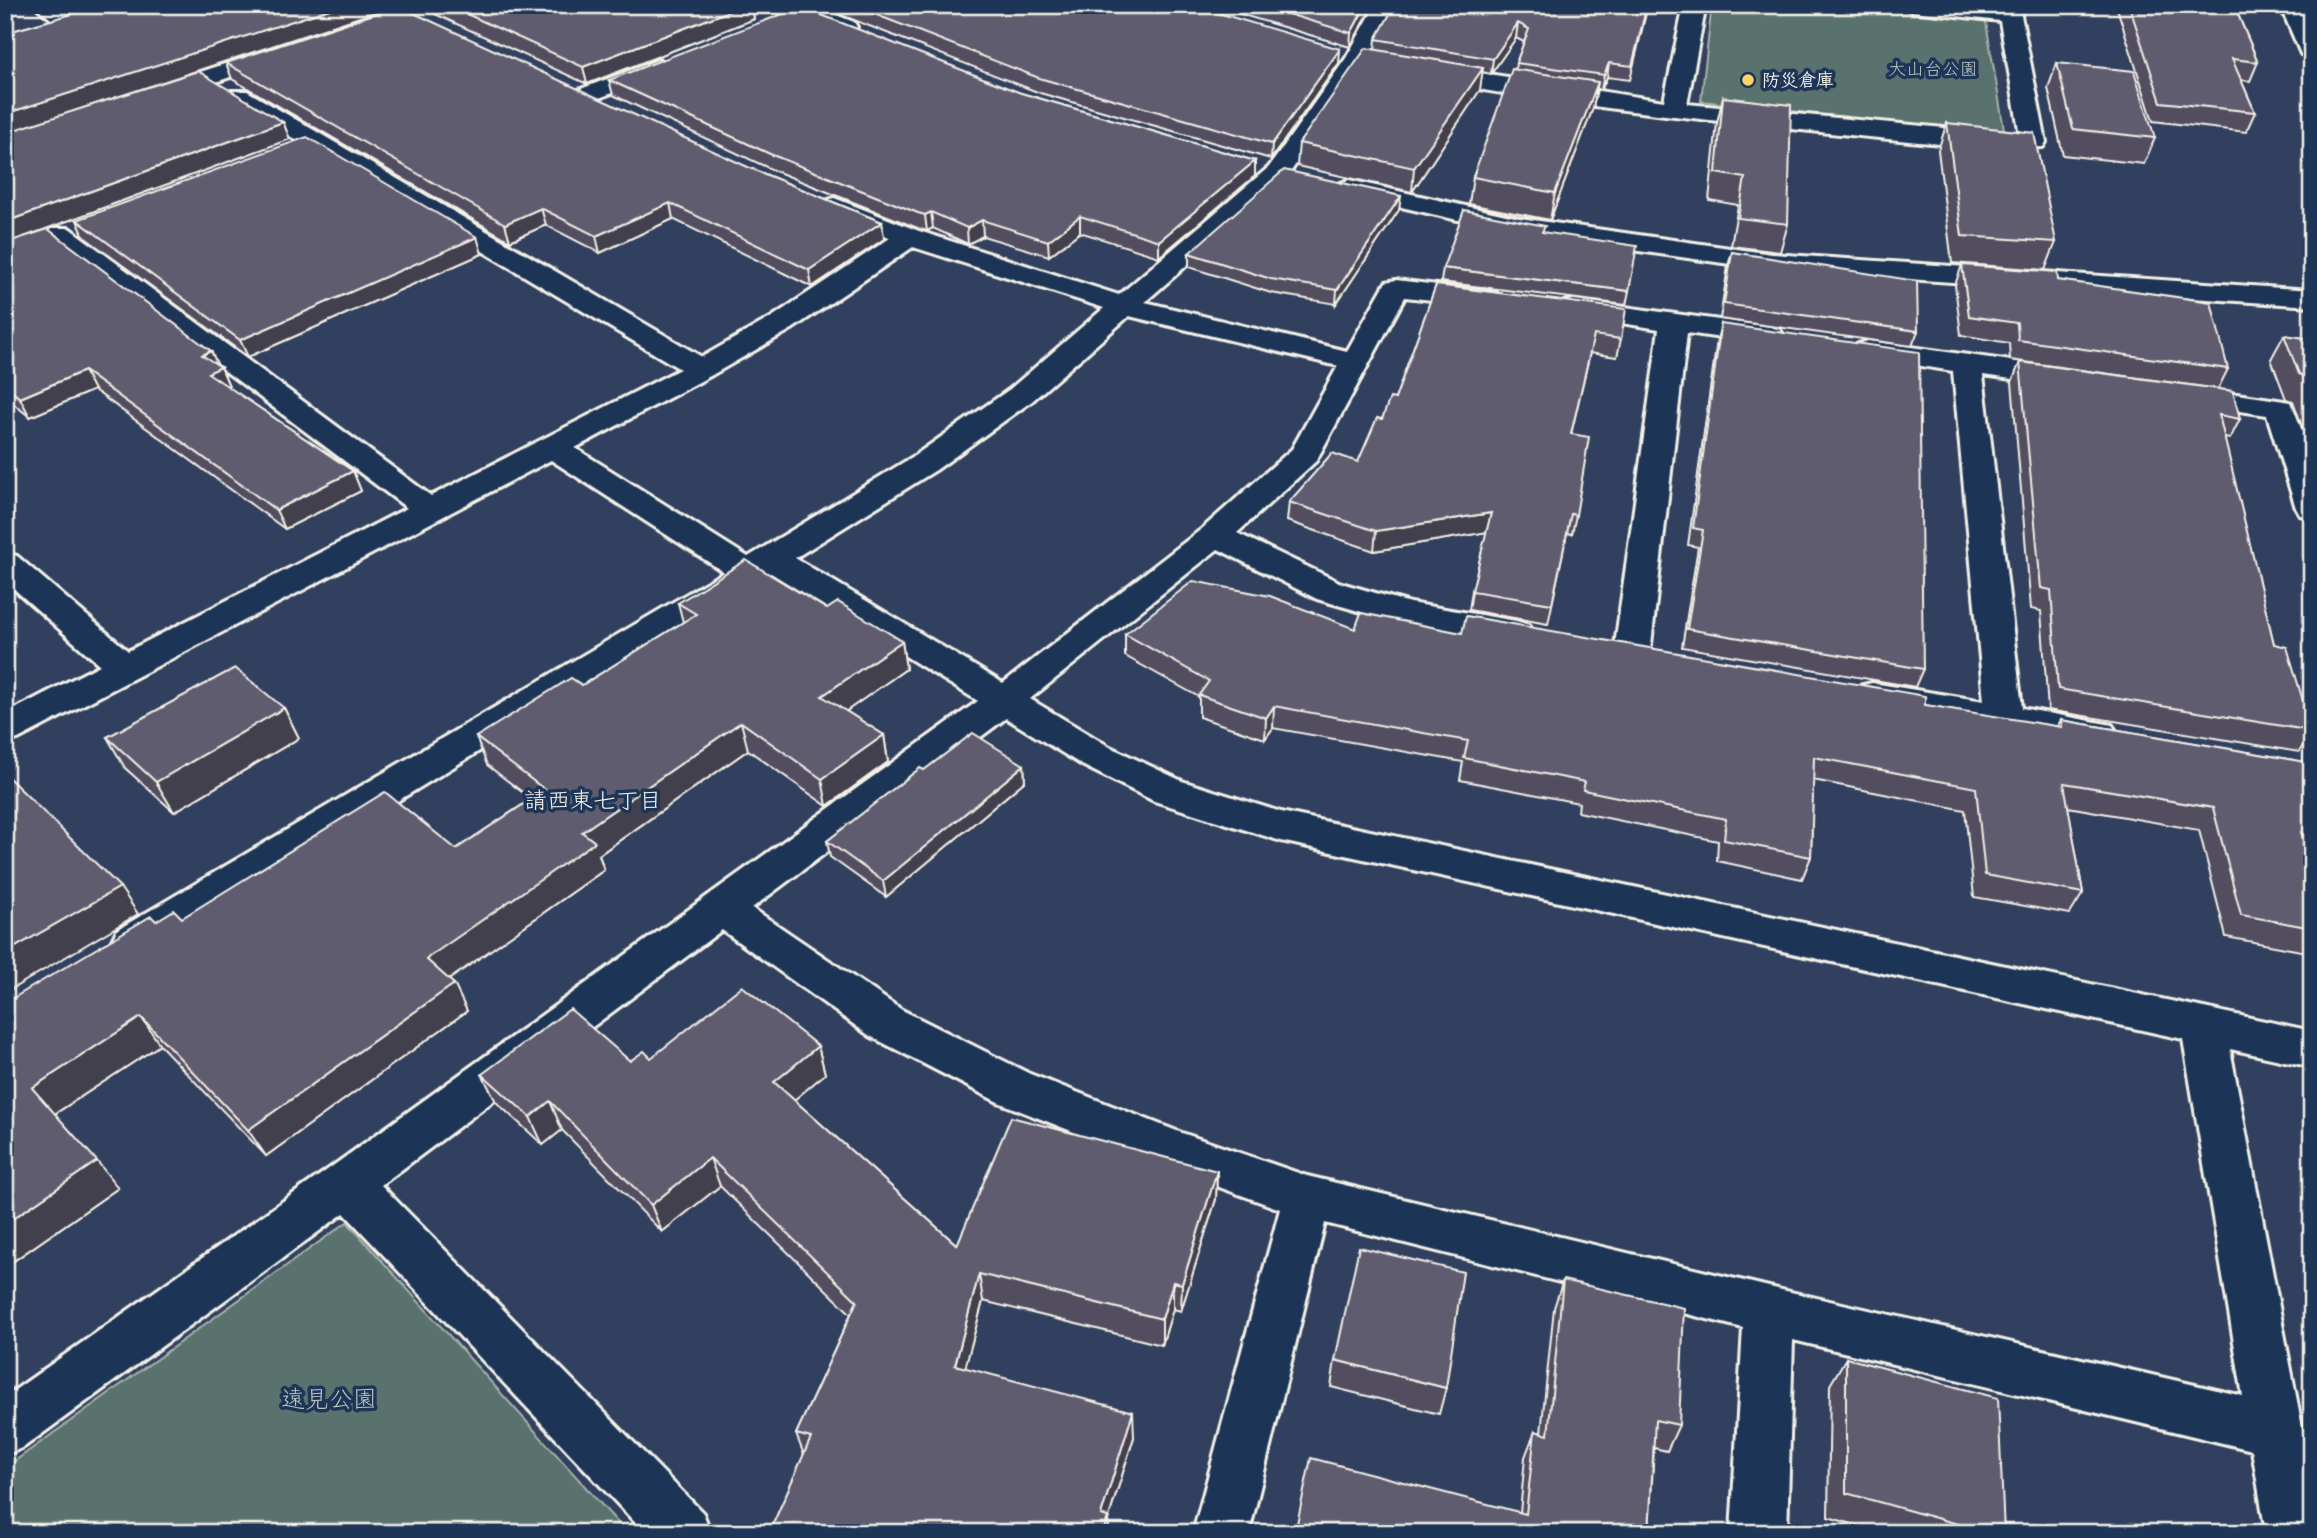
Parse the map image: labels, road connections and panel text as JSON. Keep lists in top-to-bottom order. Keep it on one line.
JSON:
{"districts":["請西東七丁目"],"parks":["大山台公園","遠見公園"],"places":["防災倉庫"]}
